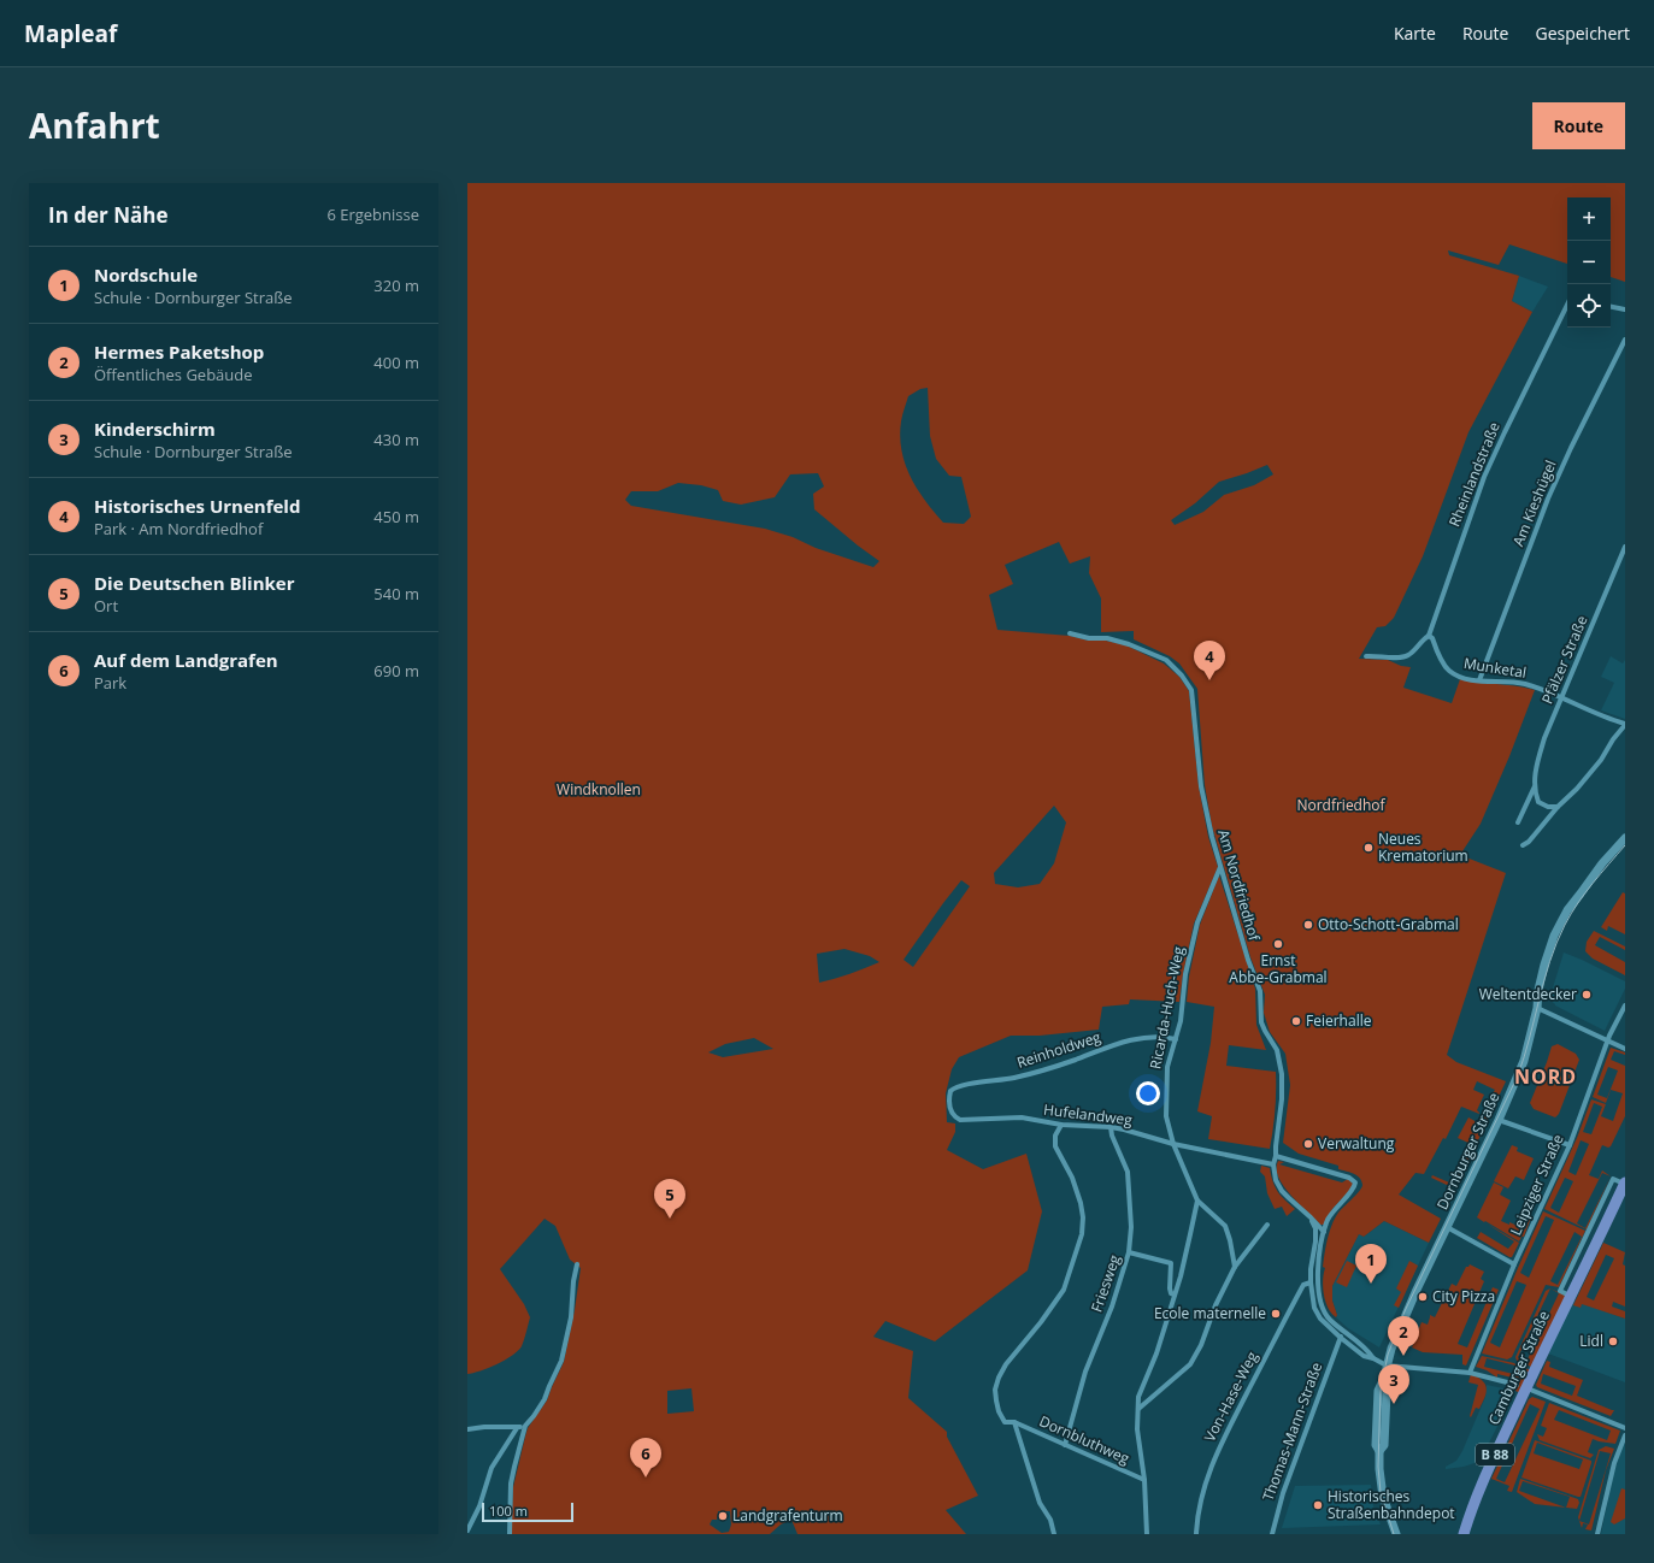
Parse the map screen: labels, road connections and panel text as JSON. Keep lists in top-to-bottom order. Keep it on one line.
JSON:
{"streets":{"main road":["Camburger Straße","B 88"],"street":["Rheinlandstraße","Am Kieshügel","Pfälzer Straße","Munketal","Am Nordfriedhof","Ricarda-Huch-Weg","Reinholdweg","Hufelandweg","Dornburger Straße","Leipziger Straße","Friesweg","Von-Hase-Weg","Thomas-Mann-Straße","Dornbluthweg"]},"crossings":[["Rheinlandstraße","Munketal"],["Am Kieshügel","Munketal"],["Pfälzer Straße","Munketal"],["Am Nordfriedhof","Ricarda-Huch-Weg"],["Ricarda-Huch-Weg","Reinholdweg"],["Ricarda-Huch-Weg","Hufelandweg"],["Reinholdweg","Hufelandweg"],["Hufelandweg","Friesweg"],["Hufelandweg","Dornbluthweg"],["Friesweg","Dornbluthweg"]],"districts":["NORD"],"parks":["Windknollen","Nordfriedhof"],"places":["Neues Krematorium","Otto-Schott-Grabmal","Ernst Abbe-Grabmal","Weltentdecker","Feierhalle","Verwaltung","City Pizza","Ecole maternelle","Lidl","Historisches Straßenbahndepot","Landgrafenturm"],"scale_bar":"100 m","page":{"header":"Mapleaf","nav":["Karte","Route","Gespeichert"],"title":"Anfahrt","buttons":"Route","heading":["In der Nähe","6 Ergebnisse"],"map_buttons":["+","−"],"list":[{"mark":"1","name":"Nordschule","note":"Schule · Dornburger Straße","value":"320 m"},{"mark":"2","name":"Hermes Paketshop","note":"Öffentliches Gebäude","value":"400 m"},{"mark":"3","name":"Kinderschirm","note":"Schule · Dornburger Straße","value":"430 m"},{"mark":"4","name":"Historisches Urnenfeld","note":"Park · Am Nordfriedhof","value":"450 m"},{"mark":"5","name":"Die Deutschen Blinker","note":"Ort","value":"540 m"},{"mark":"6","name":"Auf dem Landgrafen","note":"Park","value":"690 m"}],"pins":["4","5","1","2","3","6"],"scale":"100 m"}}
